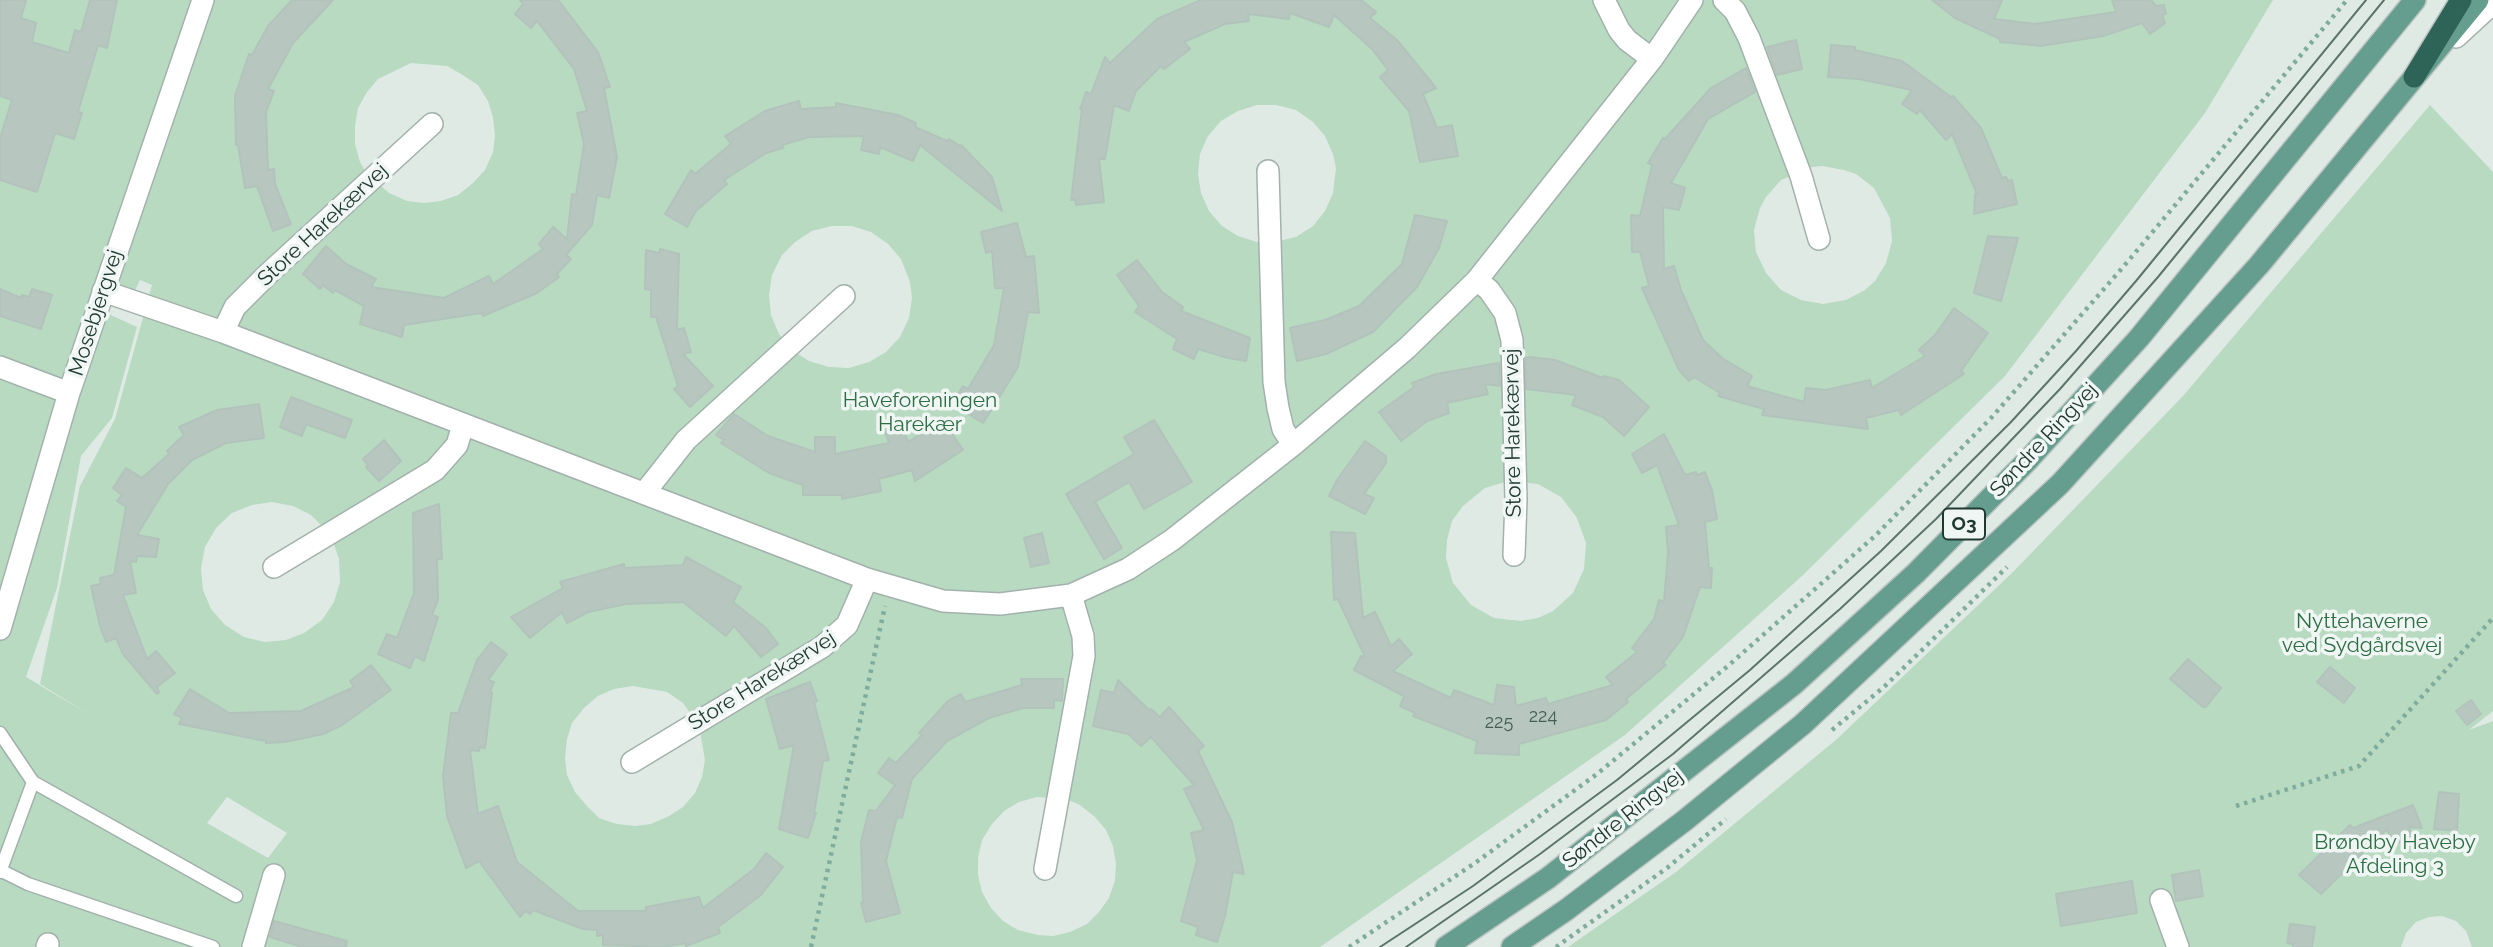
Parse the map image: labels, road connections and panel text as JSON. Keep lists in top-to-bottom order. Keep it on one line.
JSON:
{"streets":{"main road":["Søndre Ringvej","O3"],"street":["Store Harekærvej","Mosebjergvej"]},"parks":["Haveforeningen Harekær","Nyttehaverne ved Sydgårdsvej","Brøndby Haveby Afdeling 3"],"house_numbers":["224","225"]}
